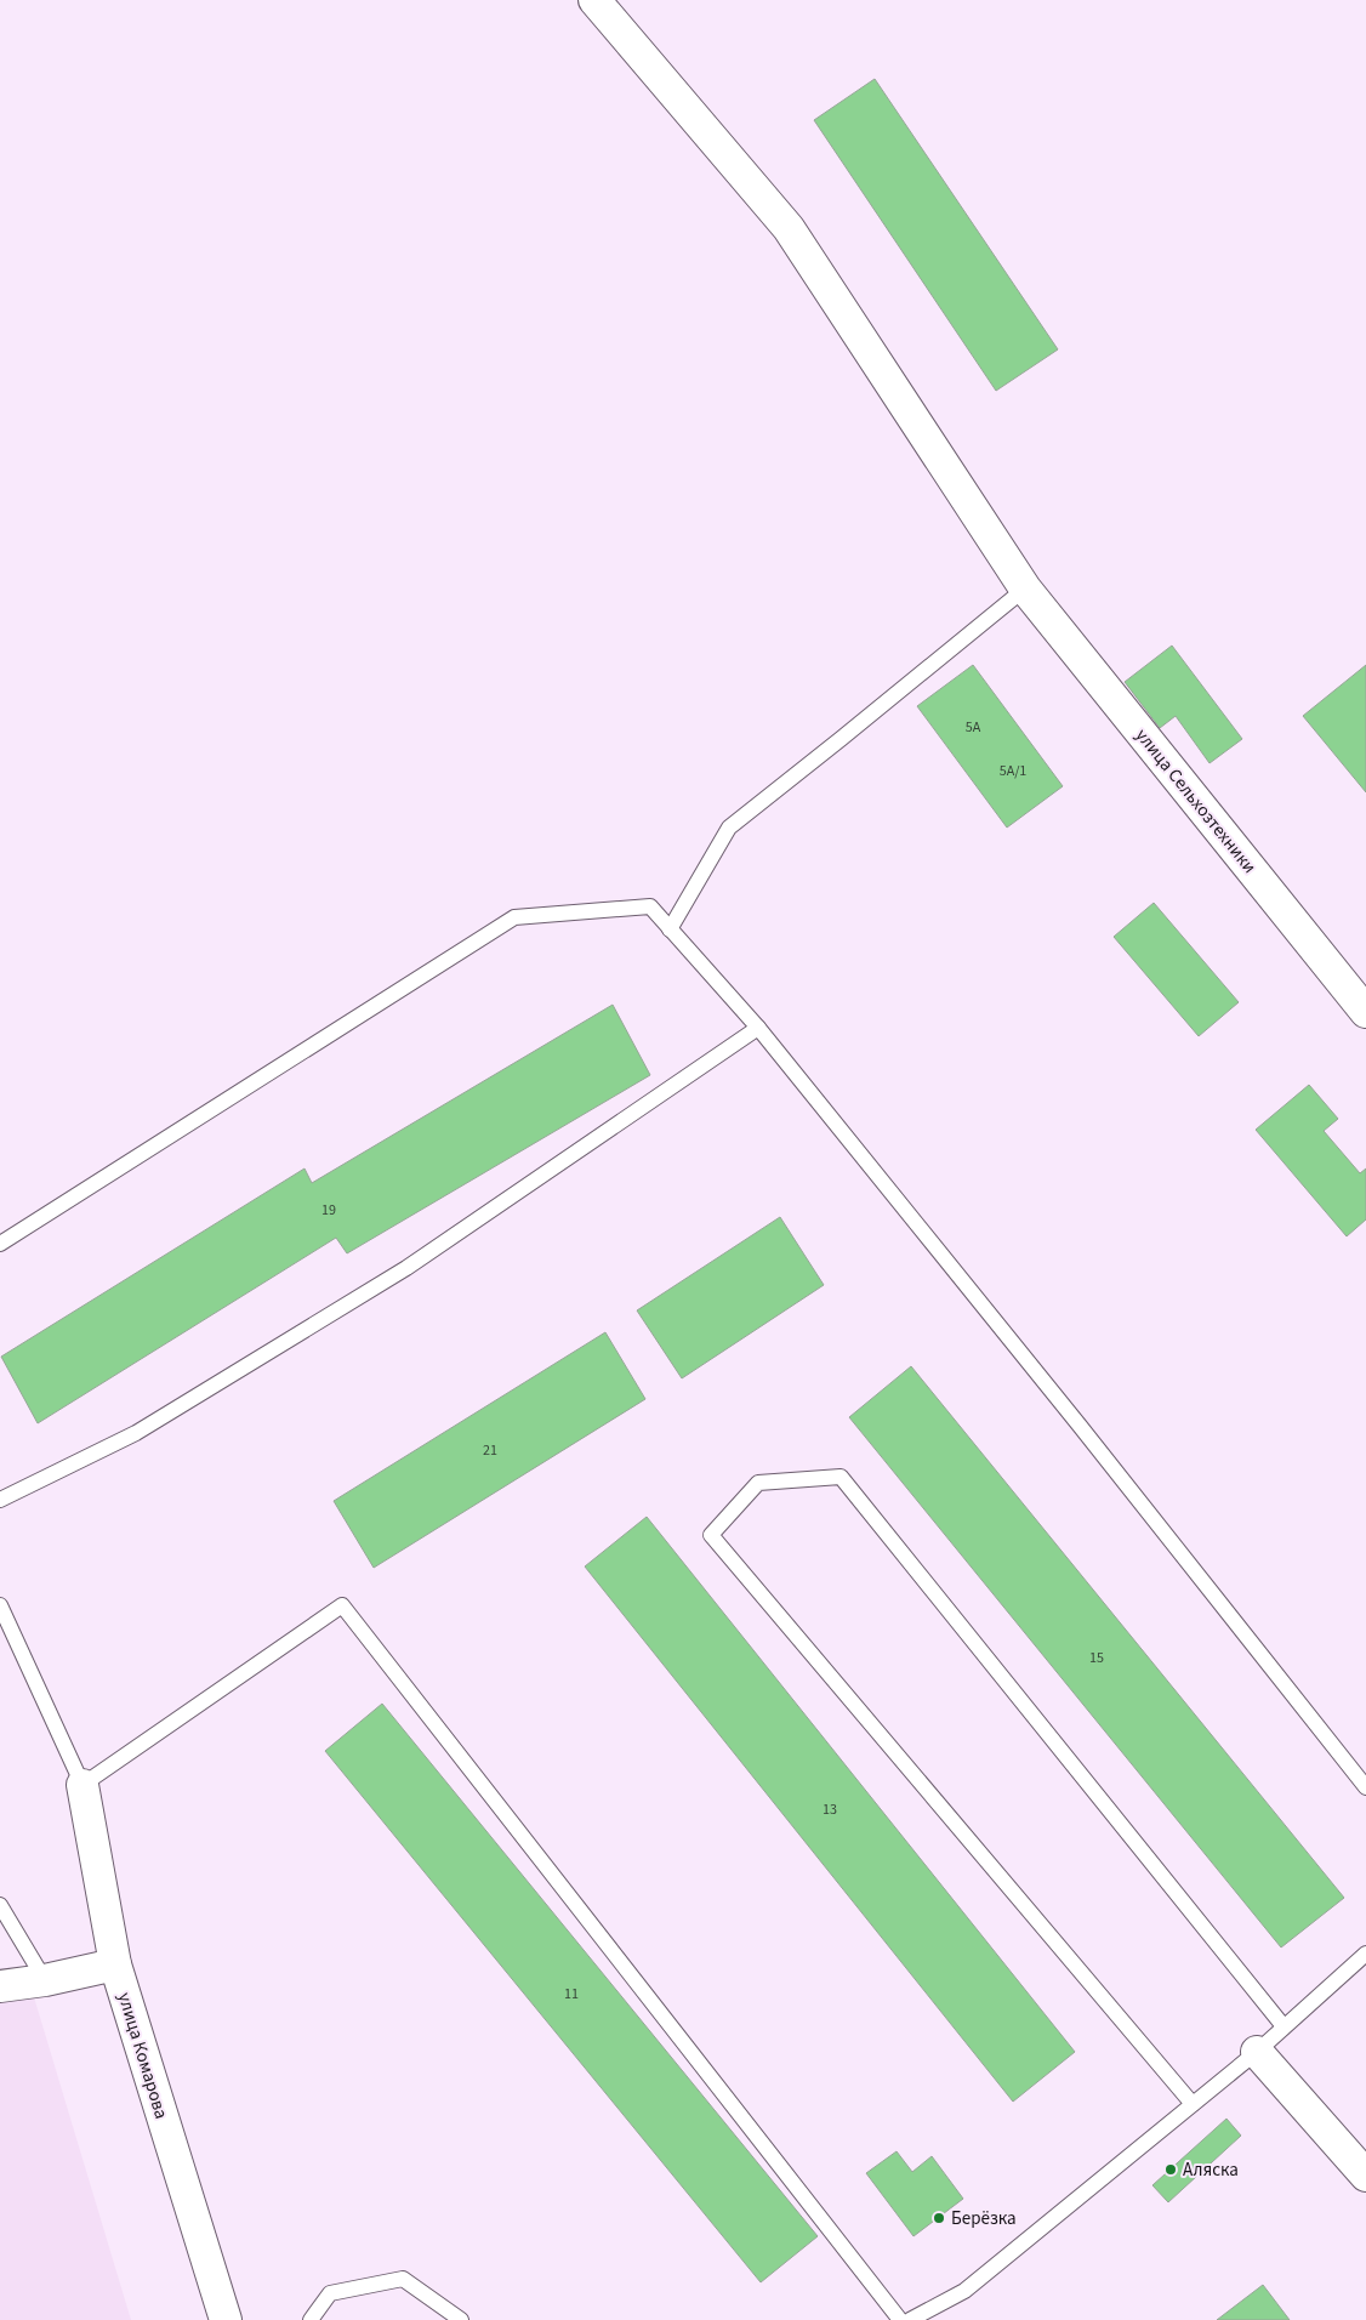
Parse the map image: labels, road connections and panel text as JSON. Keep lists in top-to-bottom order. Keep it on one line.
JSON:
{"streets":{"street":["улица Сельхозтехники","улица Комарова"]},"places":["Аляска","Берёзка"],"house_numbers":["5А","5А/1","19","21","15","13","11"]}
